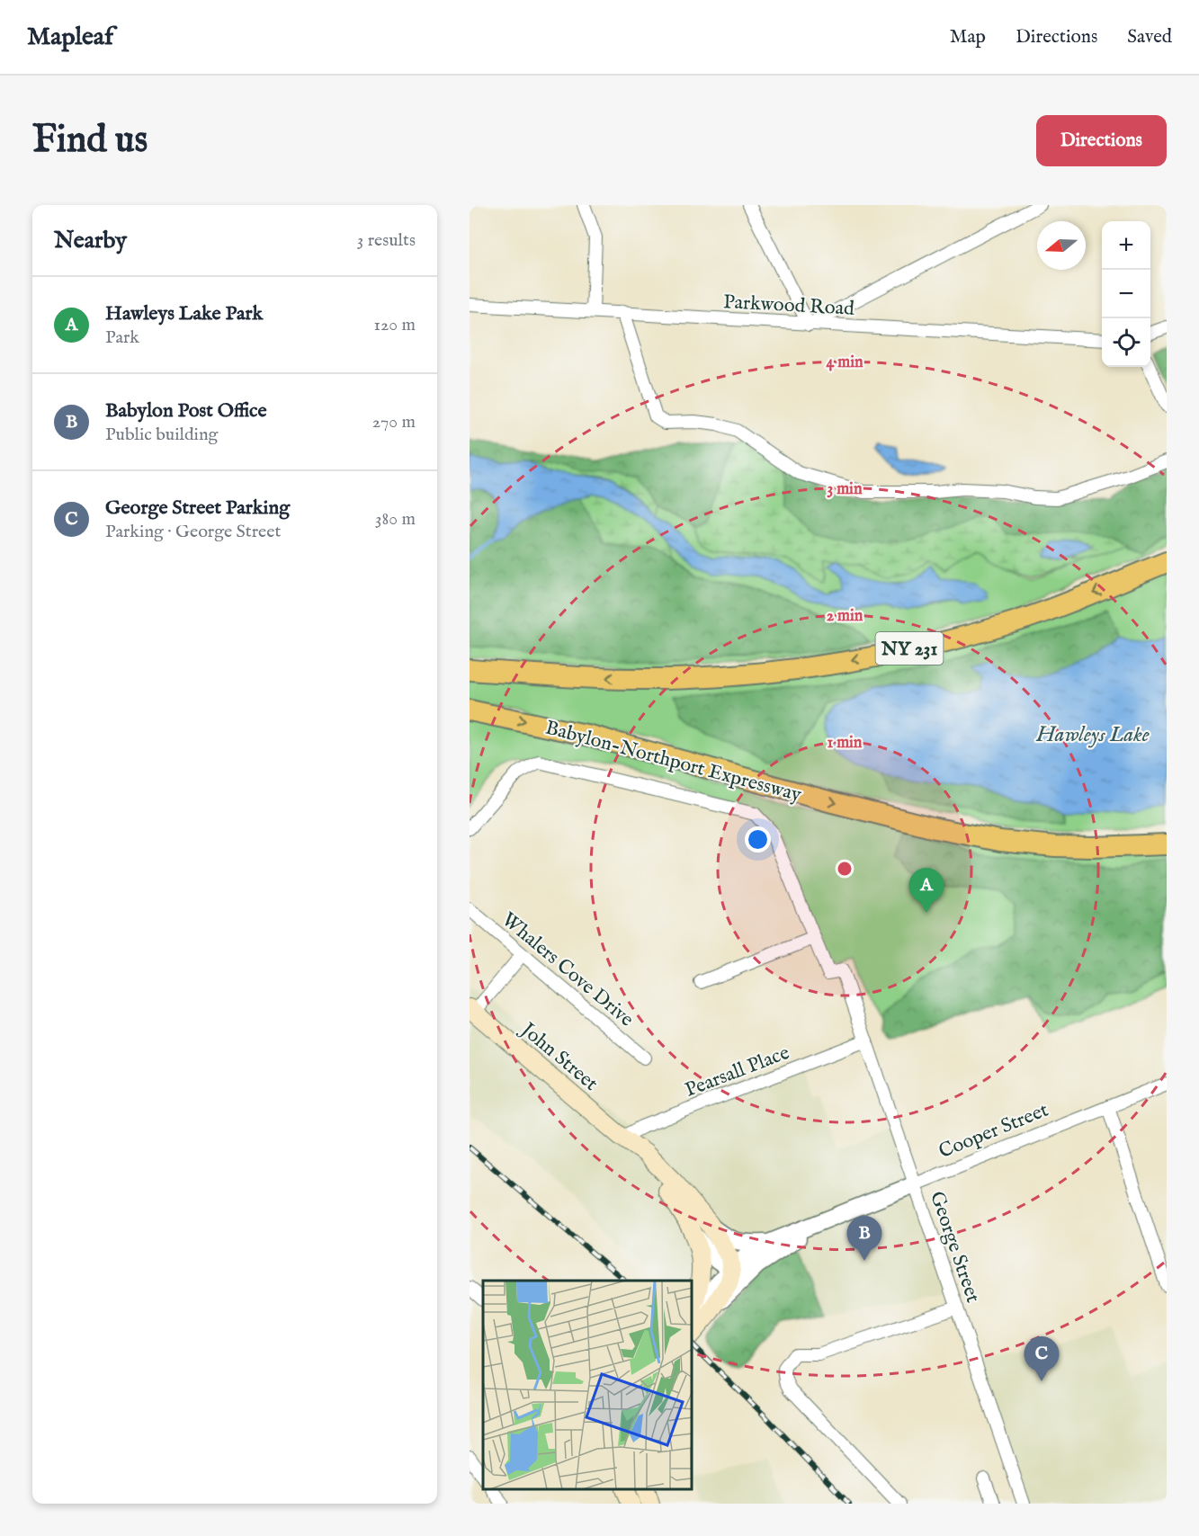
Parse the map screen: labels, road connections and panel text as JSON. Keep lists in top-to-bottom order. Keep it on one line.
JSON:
{"streets":{"main road":["NY 231","Babylon-Northport Expressway","John Street"],"street":["Parkwood Road","Whalers Cove Drive","Pearsall Place","Cooper Street","George Street"]},"crossings":[["John Street","Pearsall Place"],["John Street","Cooper Street"],["Pearsall Place","George Street"],["Cooper Street","George Street"]],"water":["Hawleys Lake"],"north":"left","page":{"header":"Mapleaf","nav":["Map","Directions","Saved"],"buttons":"Directions","title":"Find us","heading":["Nearby","3 results"],"map_buttons":["+","−"],"list":[{"mark":"A","name":"Hawleys Lake Park","note":"Park","value":"120 m"},{"mark":"B","name":"Babylon Post Office","note":"Public building","value":"270 m"},{"mark":"C","name":"George Street Parking","note":"Parking · George Street","value":"380 m"}],"pins":["A","B","C"]},"rings":["4 min","3 min","2 min","1 min"]}
